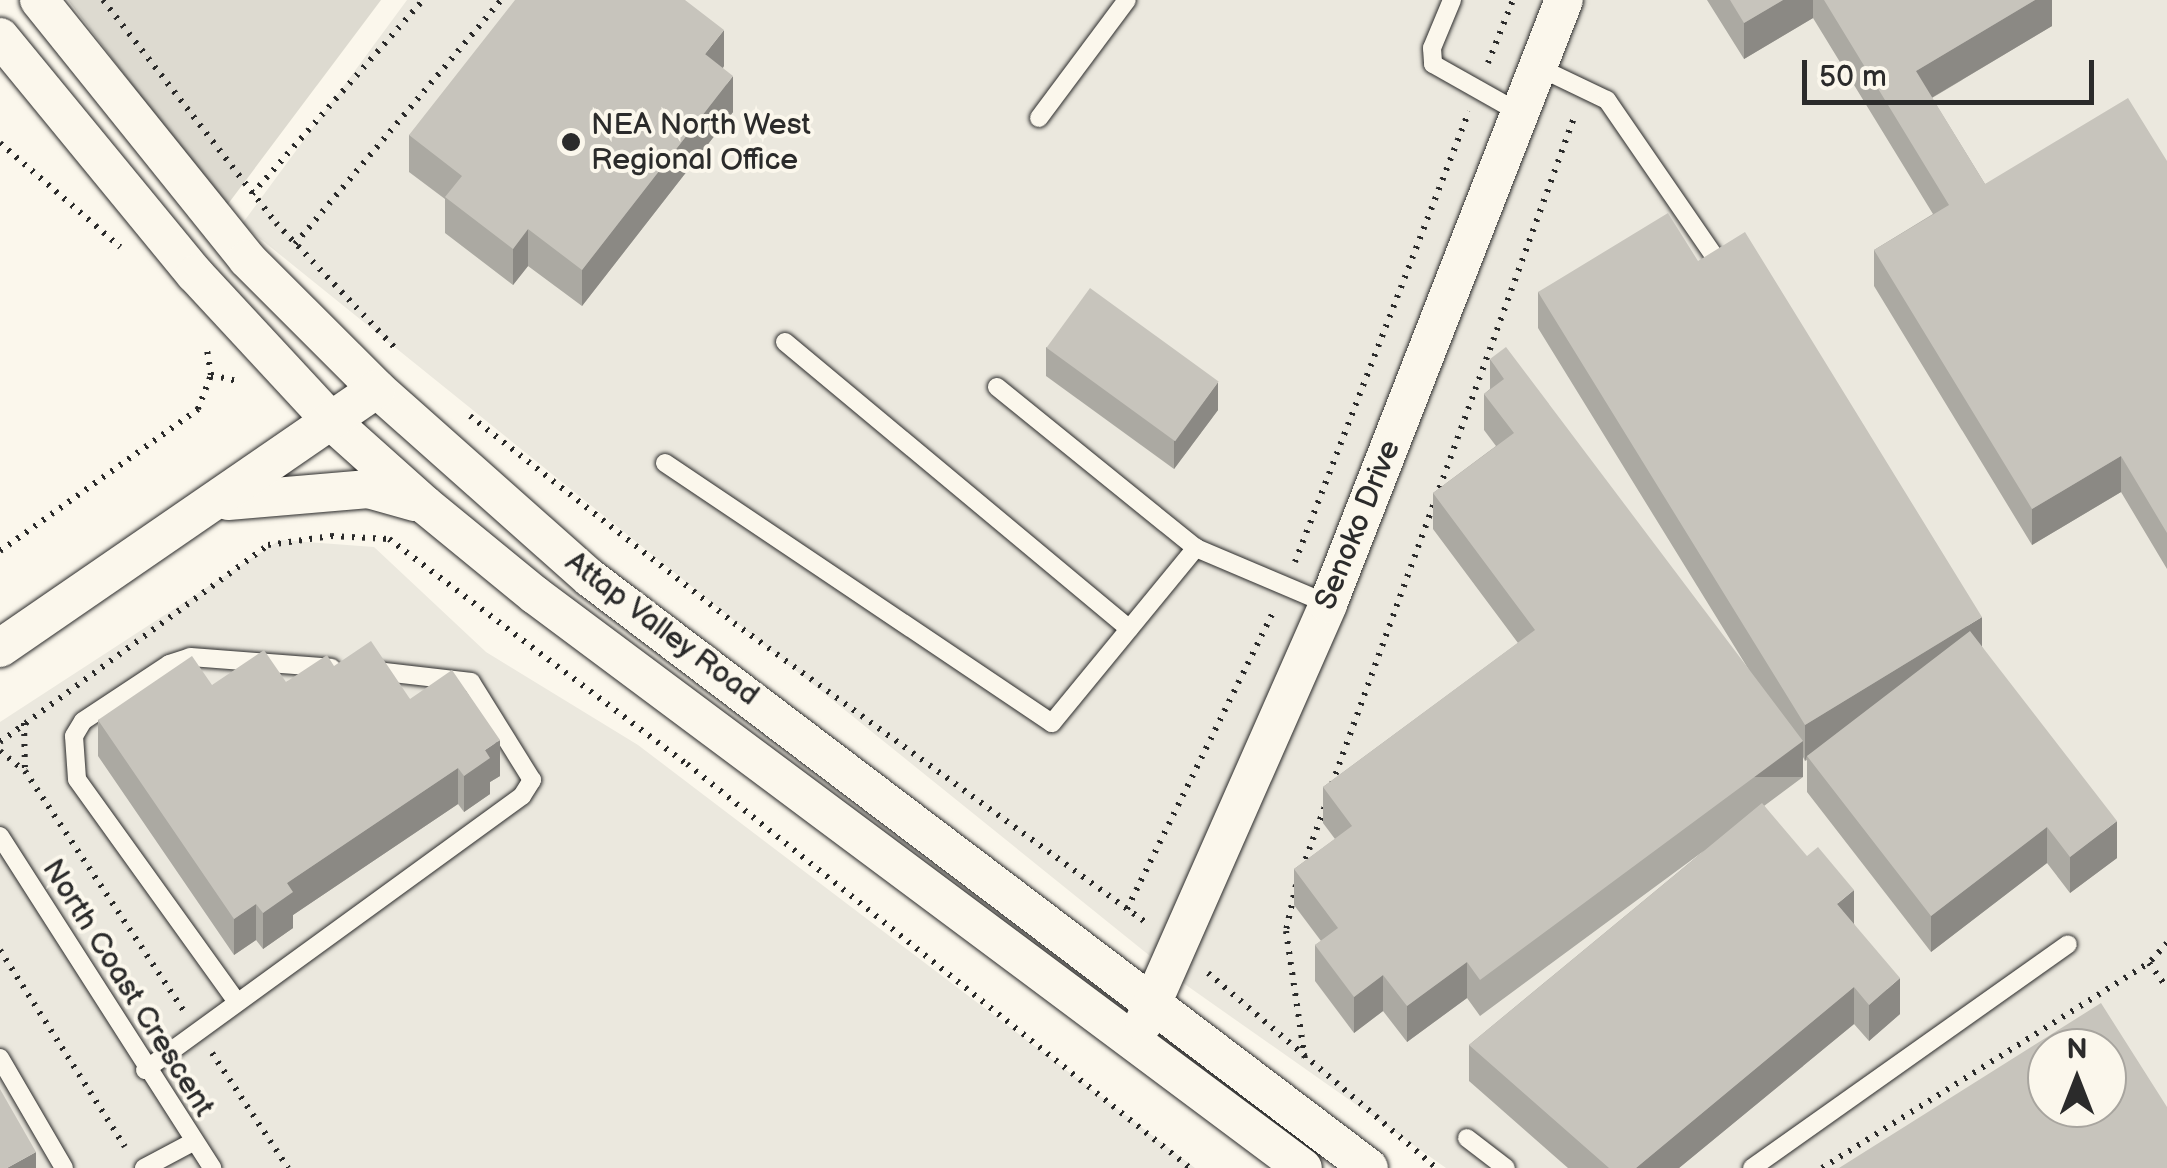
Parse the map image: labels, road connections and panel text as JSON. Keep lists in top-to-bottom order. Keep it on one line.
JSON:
{"streets":{"street":["Senoko Drive","Attap Valley Road"],"lane":["North Coast Crescent"]},"crossings":[["Senoko Drive","Attap Valley Road"]],"places":["NEA North West Regional Office"],"scale_bar":"50 m","north":"top"}
